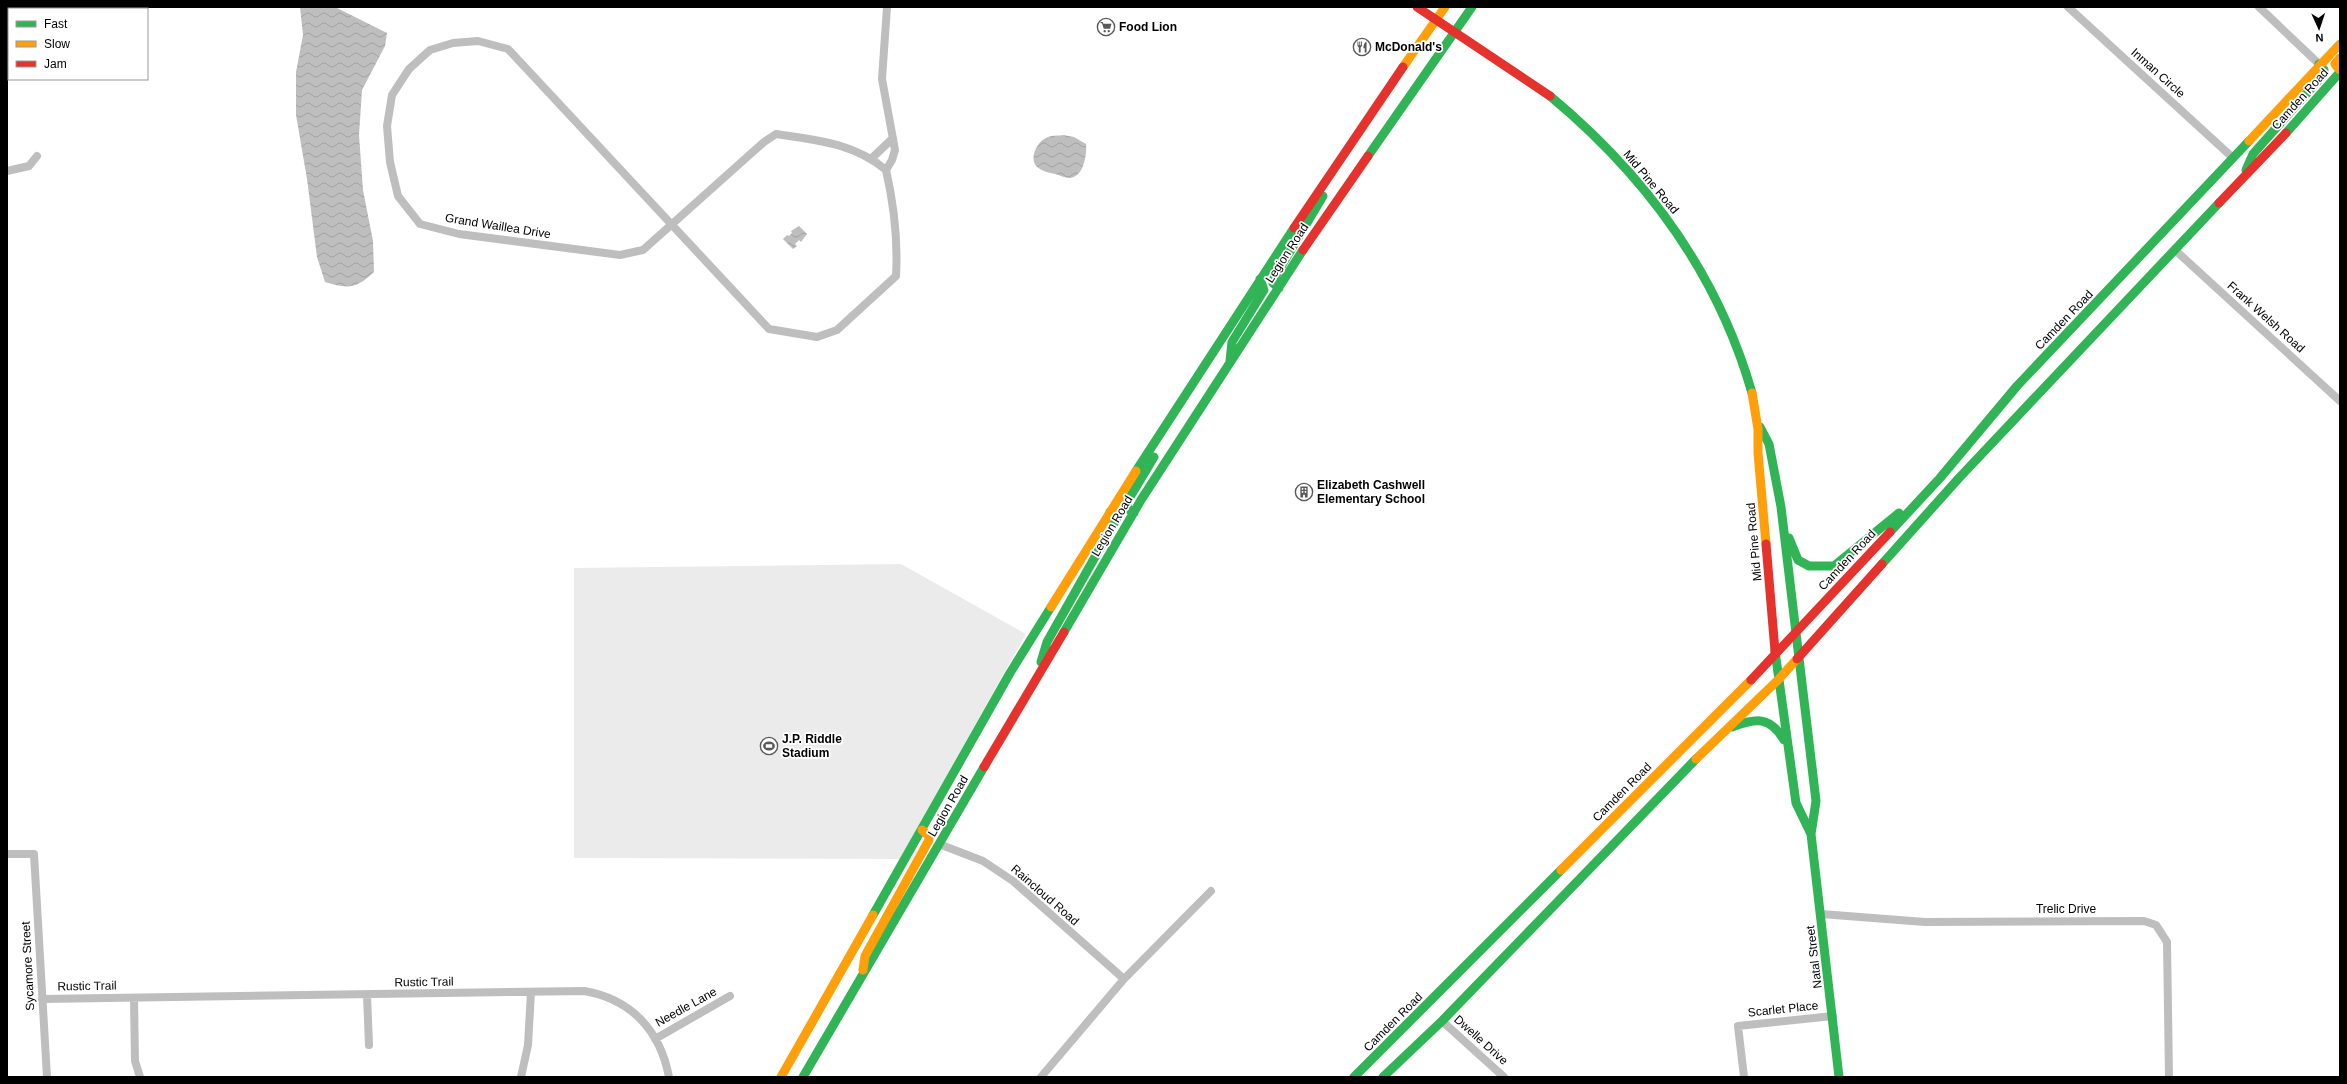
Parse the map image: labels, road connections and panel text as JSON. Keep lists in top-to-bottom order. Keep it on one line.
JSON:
{"streets":{"main road":["Camden Road","Mid Pine Road","Legion Road","Natal Street"],"street":["Inman Circle","Grand Waillea Drive","Frank Welsh Road","Raincloud Road","Trelic Drive","Sycamore Street","Rustic Trail","Needle Lane","Scarlet Place","Dwelle Drive"]},"crossings":[["Inman Circle","Camden Road"],["Camden Road","Mid Pine Road"],["Camden Road","Frank Welsh Road"],["Camden Road","Natal Street"],["Camden Road","Dwelle Drive"],["Mid Pine Road","Legion Road"],["Mid Pine Road","Natal Street"],["Legion Road","Raincloud Road"],["Trelic Drive","Natal Street"],["Natal Street","Scarlet Place"],["Sycamore Street","Rustic Trail"],["Rustic Trail","Needle Lane"]],"places":{"supermarket":["Food Lion"],"restaurant":["McDonald's"],"building":["Elizabeth Cashwell Elementary School"],"sports":["J.P. Riddle Stadium"]},"legend":["Fast","Slow","Jam"],"north":"bottom"}
